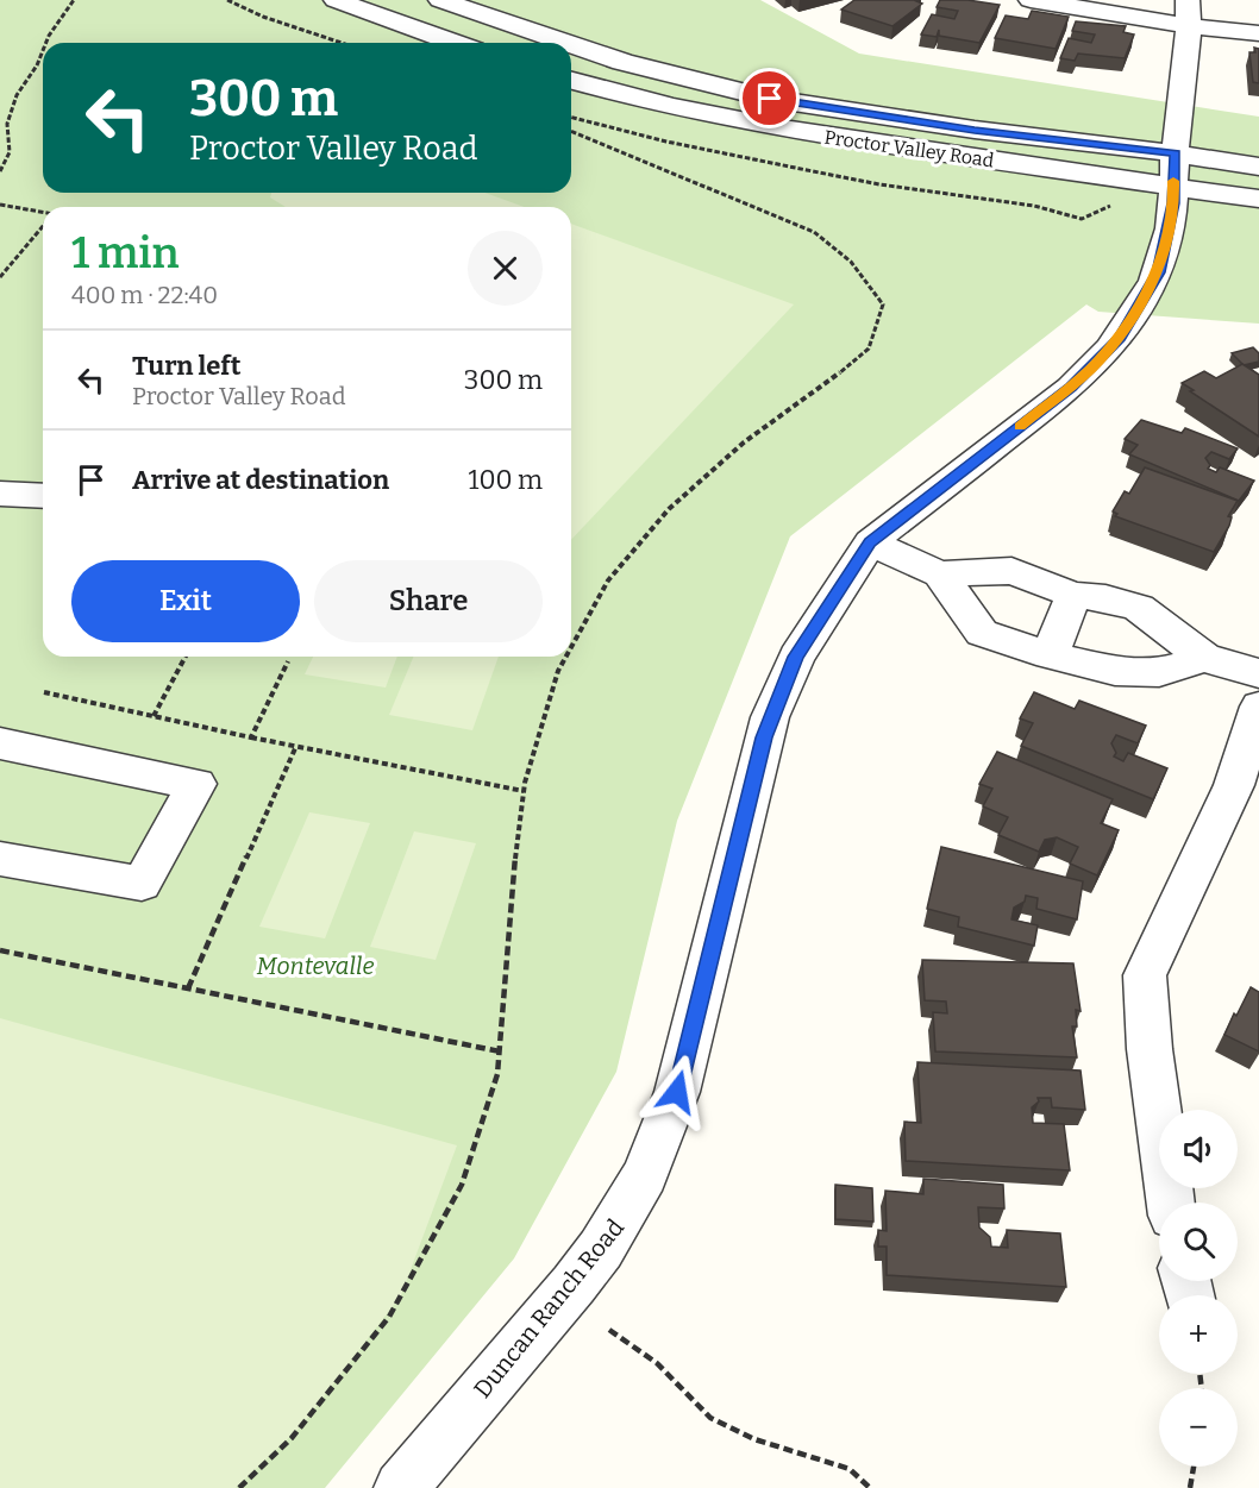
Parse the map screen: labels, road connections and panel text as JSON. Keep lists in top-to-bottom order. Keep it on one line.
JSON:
{"streets":{"street":["Proctor Valley Road","Duncan Ranch Road"]},"crossings":[["Proctor Valley Road","Duncan Ranch Road"]],"parks":["Montevalle"],"page":{"turn":["300 m","Proctor Valley Road"],"heading":["1 min","400 m · 22:40"],"list":[{"name":"Turn left","note":"Proctor Valley Road","value":"300 m"},{"name":"Arrive at destination","value":"100 m"}],"buttons":["Exit","Share"],"map_buttons":["+","−"]}}
